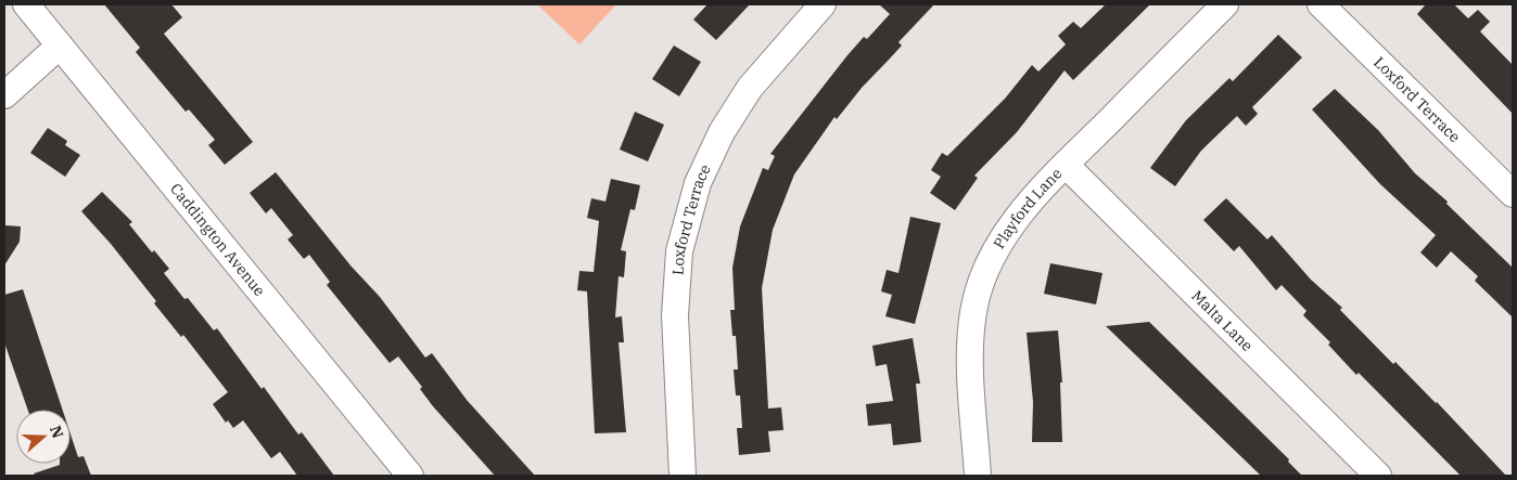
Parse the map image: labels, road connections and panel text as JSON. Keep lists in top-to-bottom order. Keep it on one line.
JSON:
{"streets":{"street":["Loxford Terrace","Playford Lane","Caddington Avenue","Malta Lane"]},"crossings":[["Playford Lane","Malta Lane"]],"north":"right"}
